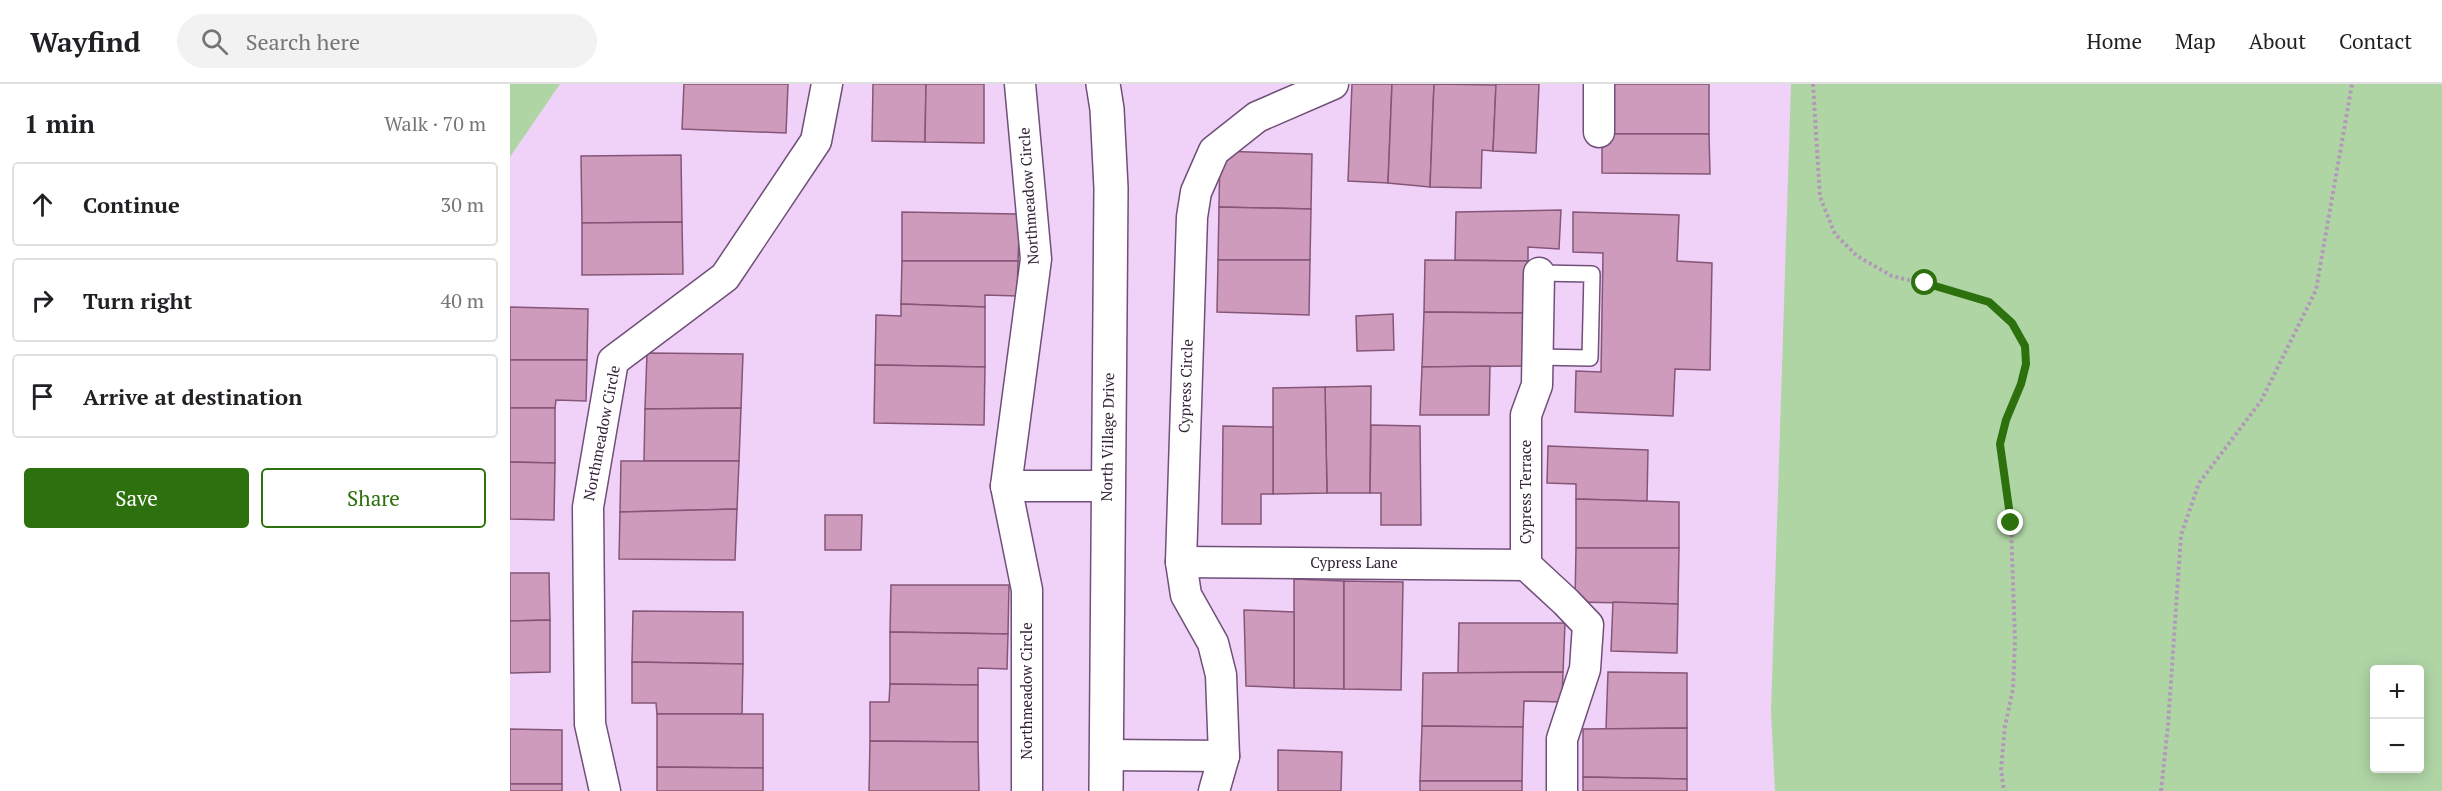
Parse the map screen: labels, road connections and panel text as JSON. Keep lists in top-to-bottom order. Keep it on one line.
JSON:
{"streets":{"street":["Northmeadow Circle","Cypress Circle","North Village Drive","Cypress Terrace","Cypress Lane"]},"crossings":[["Cypress Circle","Cypress Lane"],["Cypress Terrace","Cypress Lane"]],"page":{"header":"Wayfind","search":"Search here","nav":["Home","Map","About","Contact"],"heading":["1 min","Walk · 70 m"],"list":[["Continue","30 m"],["Turn right","40 m"],"Arrive at destination"],"buttons":["Save","Share"],"map_buttons":["+","−"]}}
